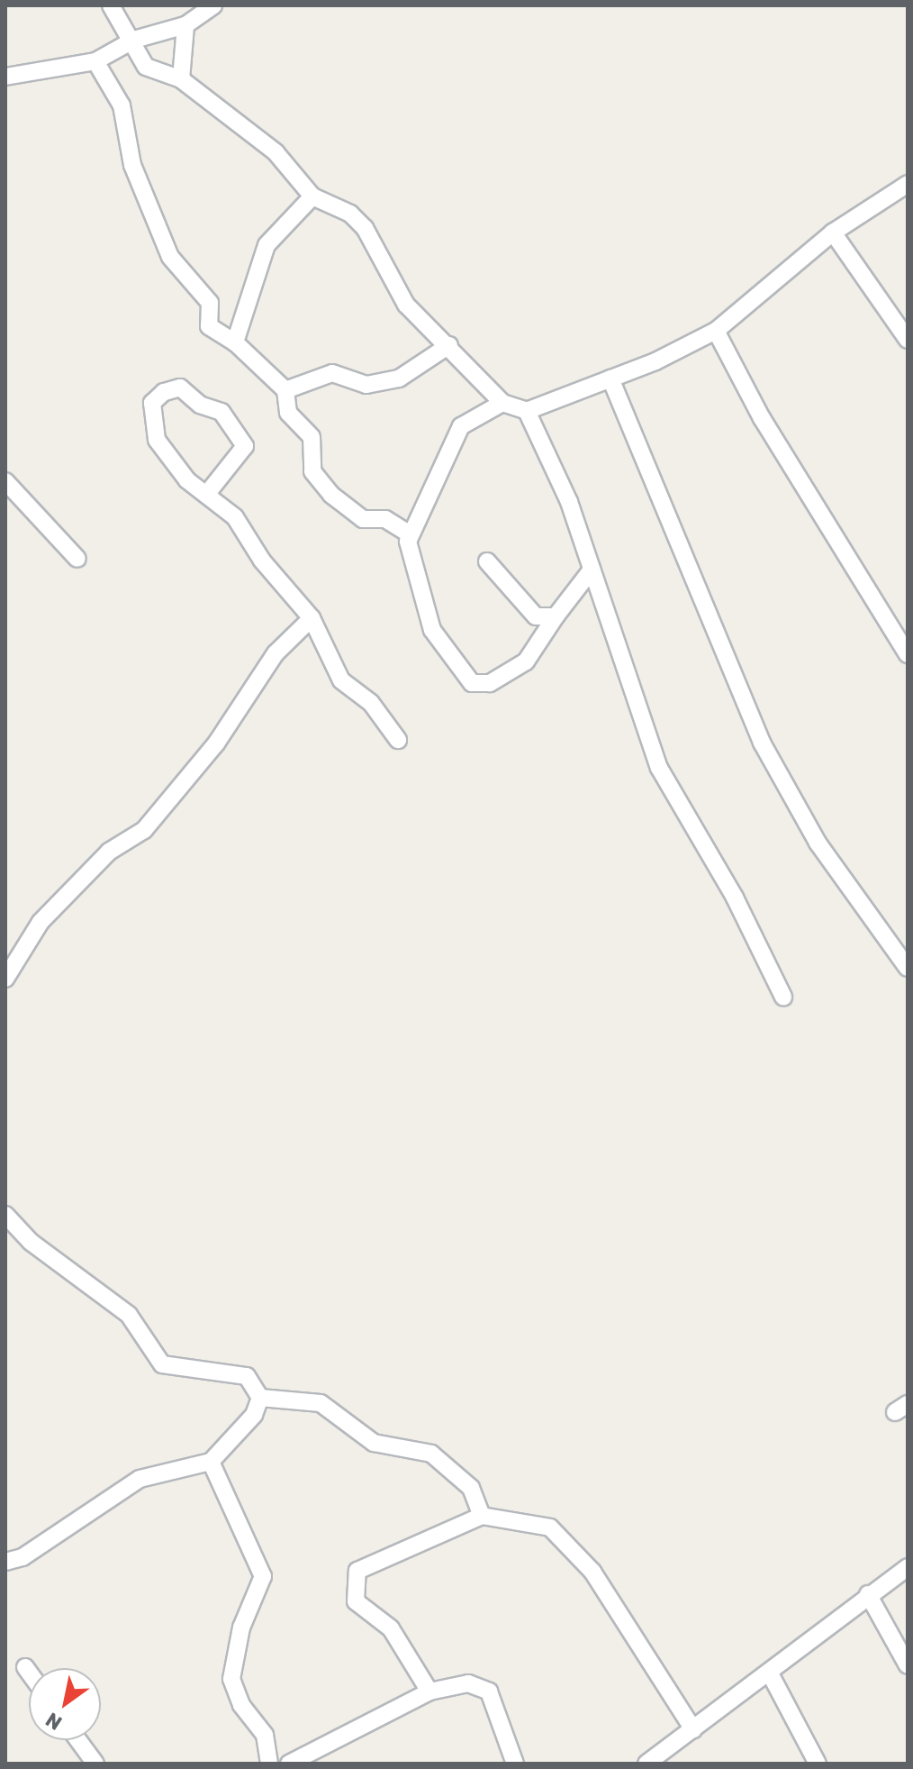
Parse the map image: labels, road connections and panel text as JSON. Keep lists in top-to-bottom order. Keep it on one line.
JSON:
{"north":"bottom left"}
